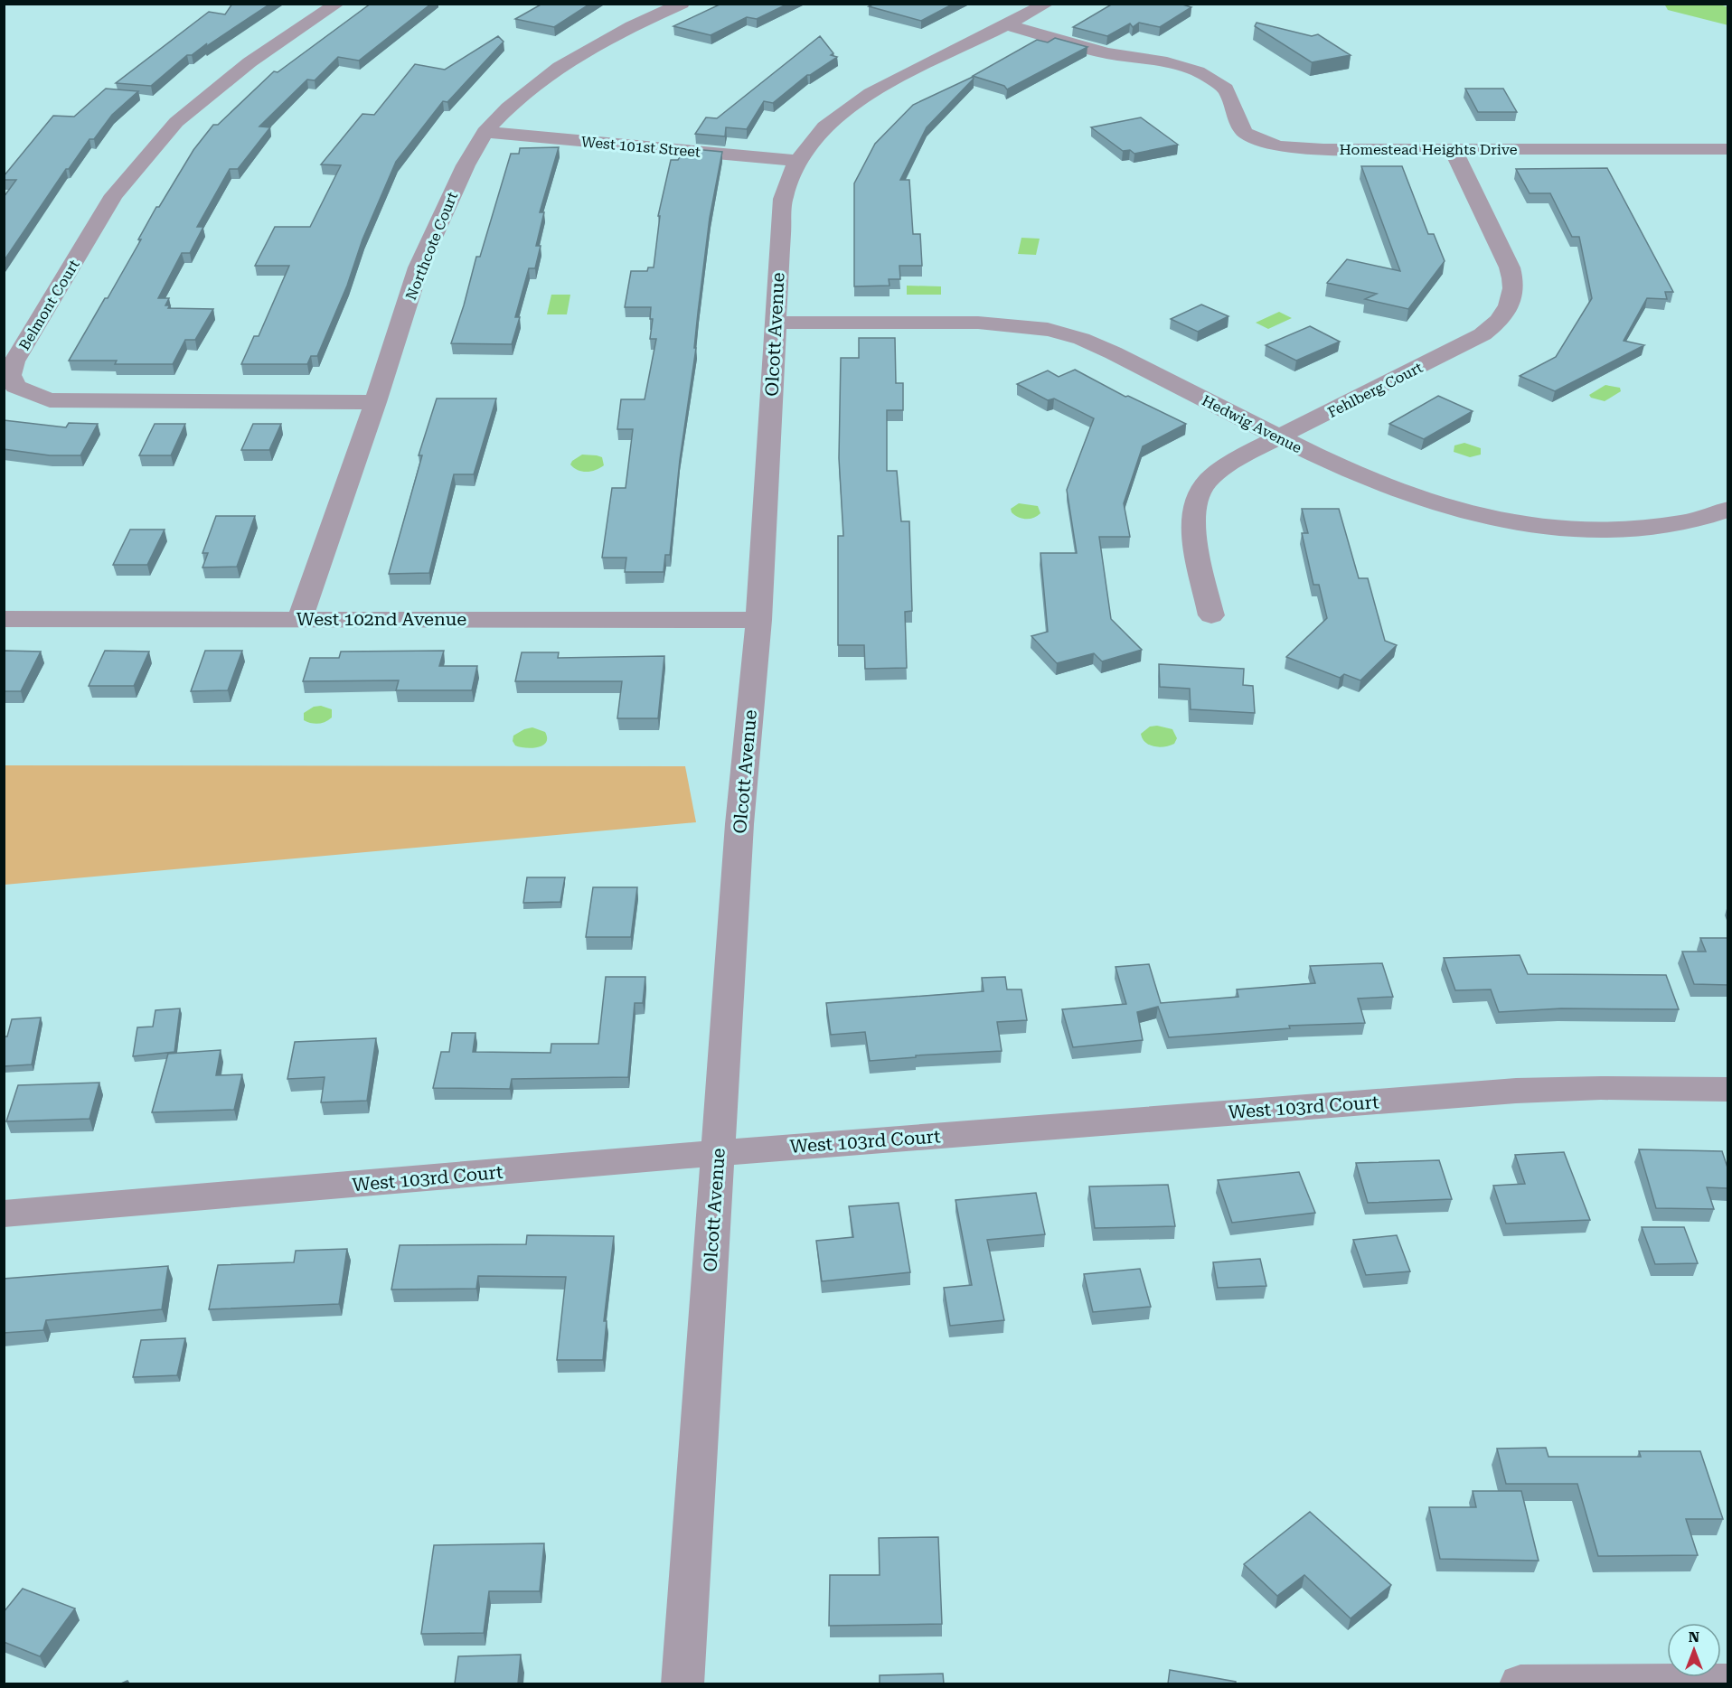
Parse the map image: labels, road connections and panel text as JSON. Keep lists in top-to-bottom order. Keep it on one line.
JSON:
{"streets":{"street":["West 101st Street","Homestead Heights Drive","Northcote Court","Belmont Court","Olcott Avenue","Fehlberg Court","Hedwig Avenue","West 102nd Avenue","West 103rd Court"]},"crossings":[["West 101st Street","Northcote Court"],["West 101st Street","Olcott Avenue"],["Homestead Heights Drive","Olcott Avenue"],["Homestead Heights Drive","Fehlberg Court"],["Northcote Court","Belmont Court"],["Northcote Court","West 102nd Avenue"],["Olcott Avenue","Hedwig Avenue"],["Olcott Avenue","West 102nd Avenue"],["Olcott Avenue","West 103rd Court"],["Fehlberg Court","Hedwig Avenue"]],"north":"top"}
